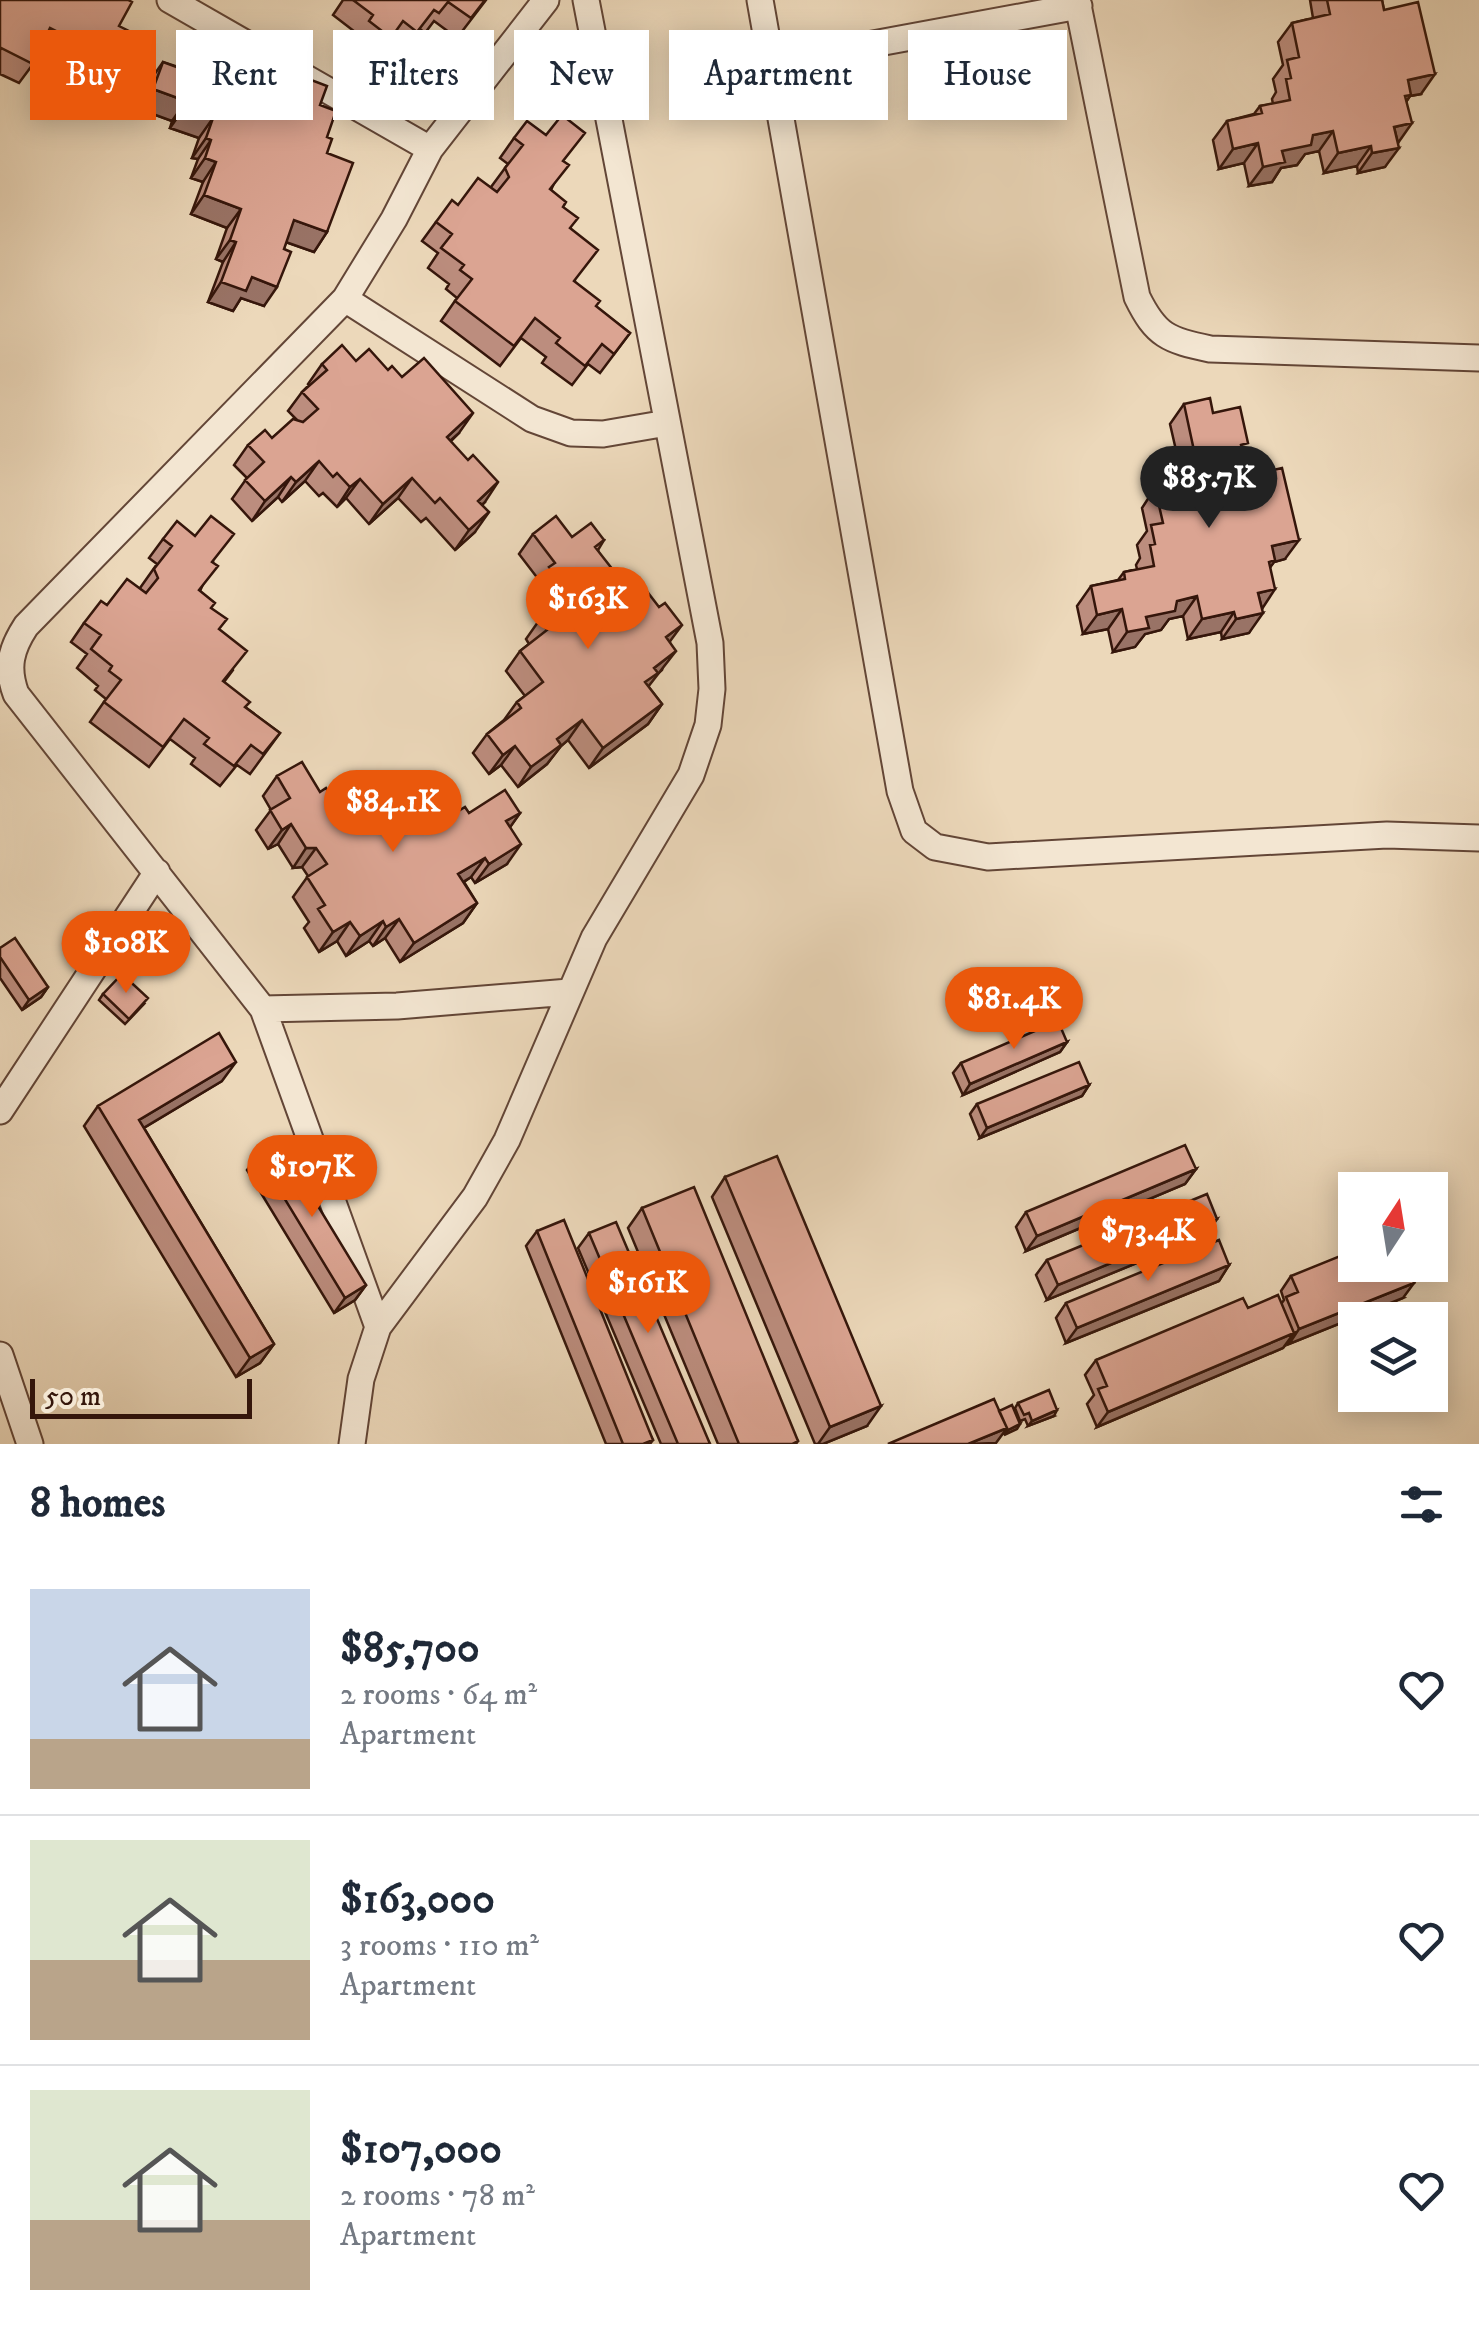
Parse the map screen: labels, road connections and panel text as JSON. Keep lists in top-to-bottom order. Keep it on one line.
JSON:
{"scale_bar":"50 m","north":"top","page":{"chip":["Buy","Rent","Filters","New","Apartment","House"],"price":["$85.7K","$163K","$84.1K","$108K","$81.4K","$107K","$73.4K","$161K"],"scale":"50 m","heading":"8 homes","list":[{"name":"$85,700","note":"2 rooms · 64 m² · Apartment"},{"name":"$163,000","note":"3 rooms · 110 m² · Apartment"},{"name":"$107,000","note":"2 rooms · 78 m² · Apartment"}]}}
